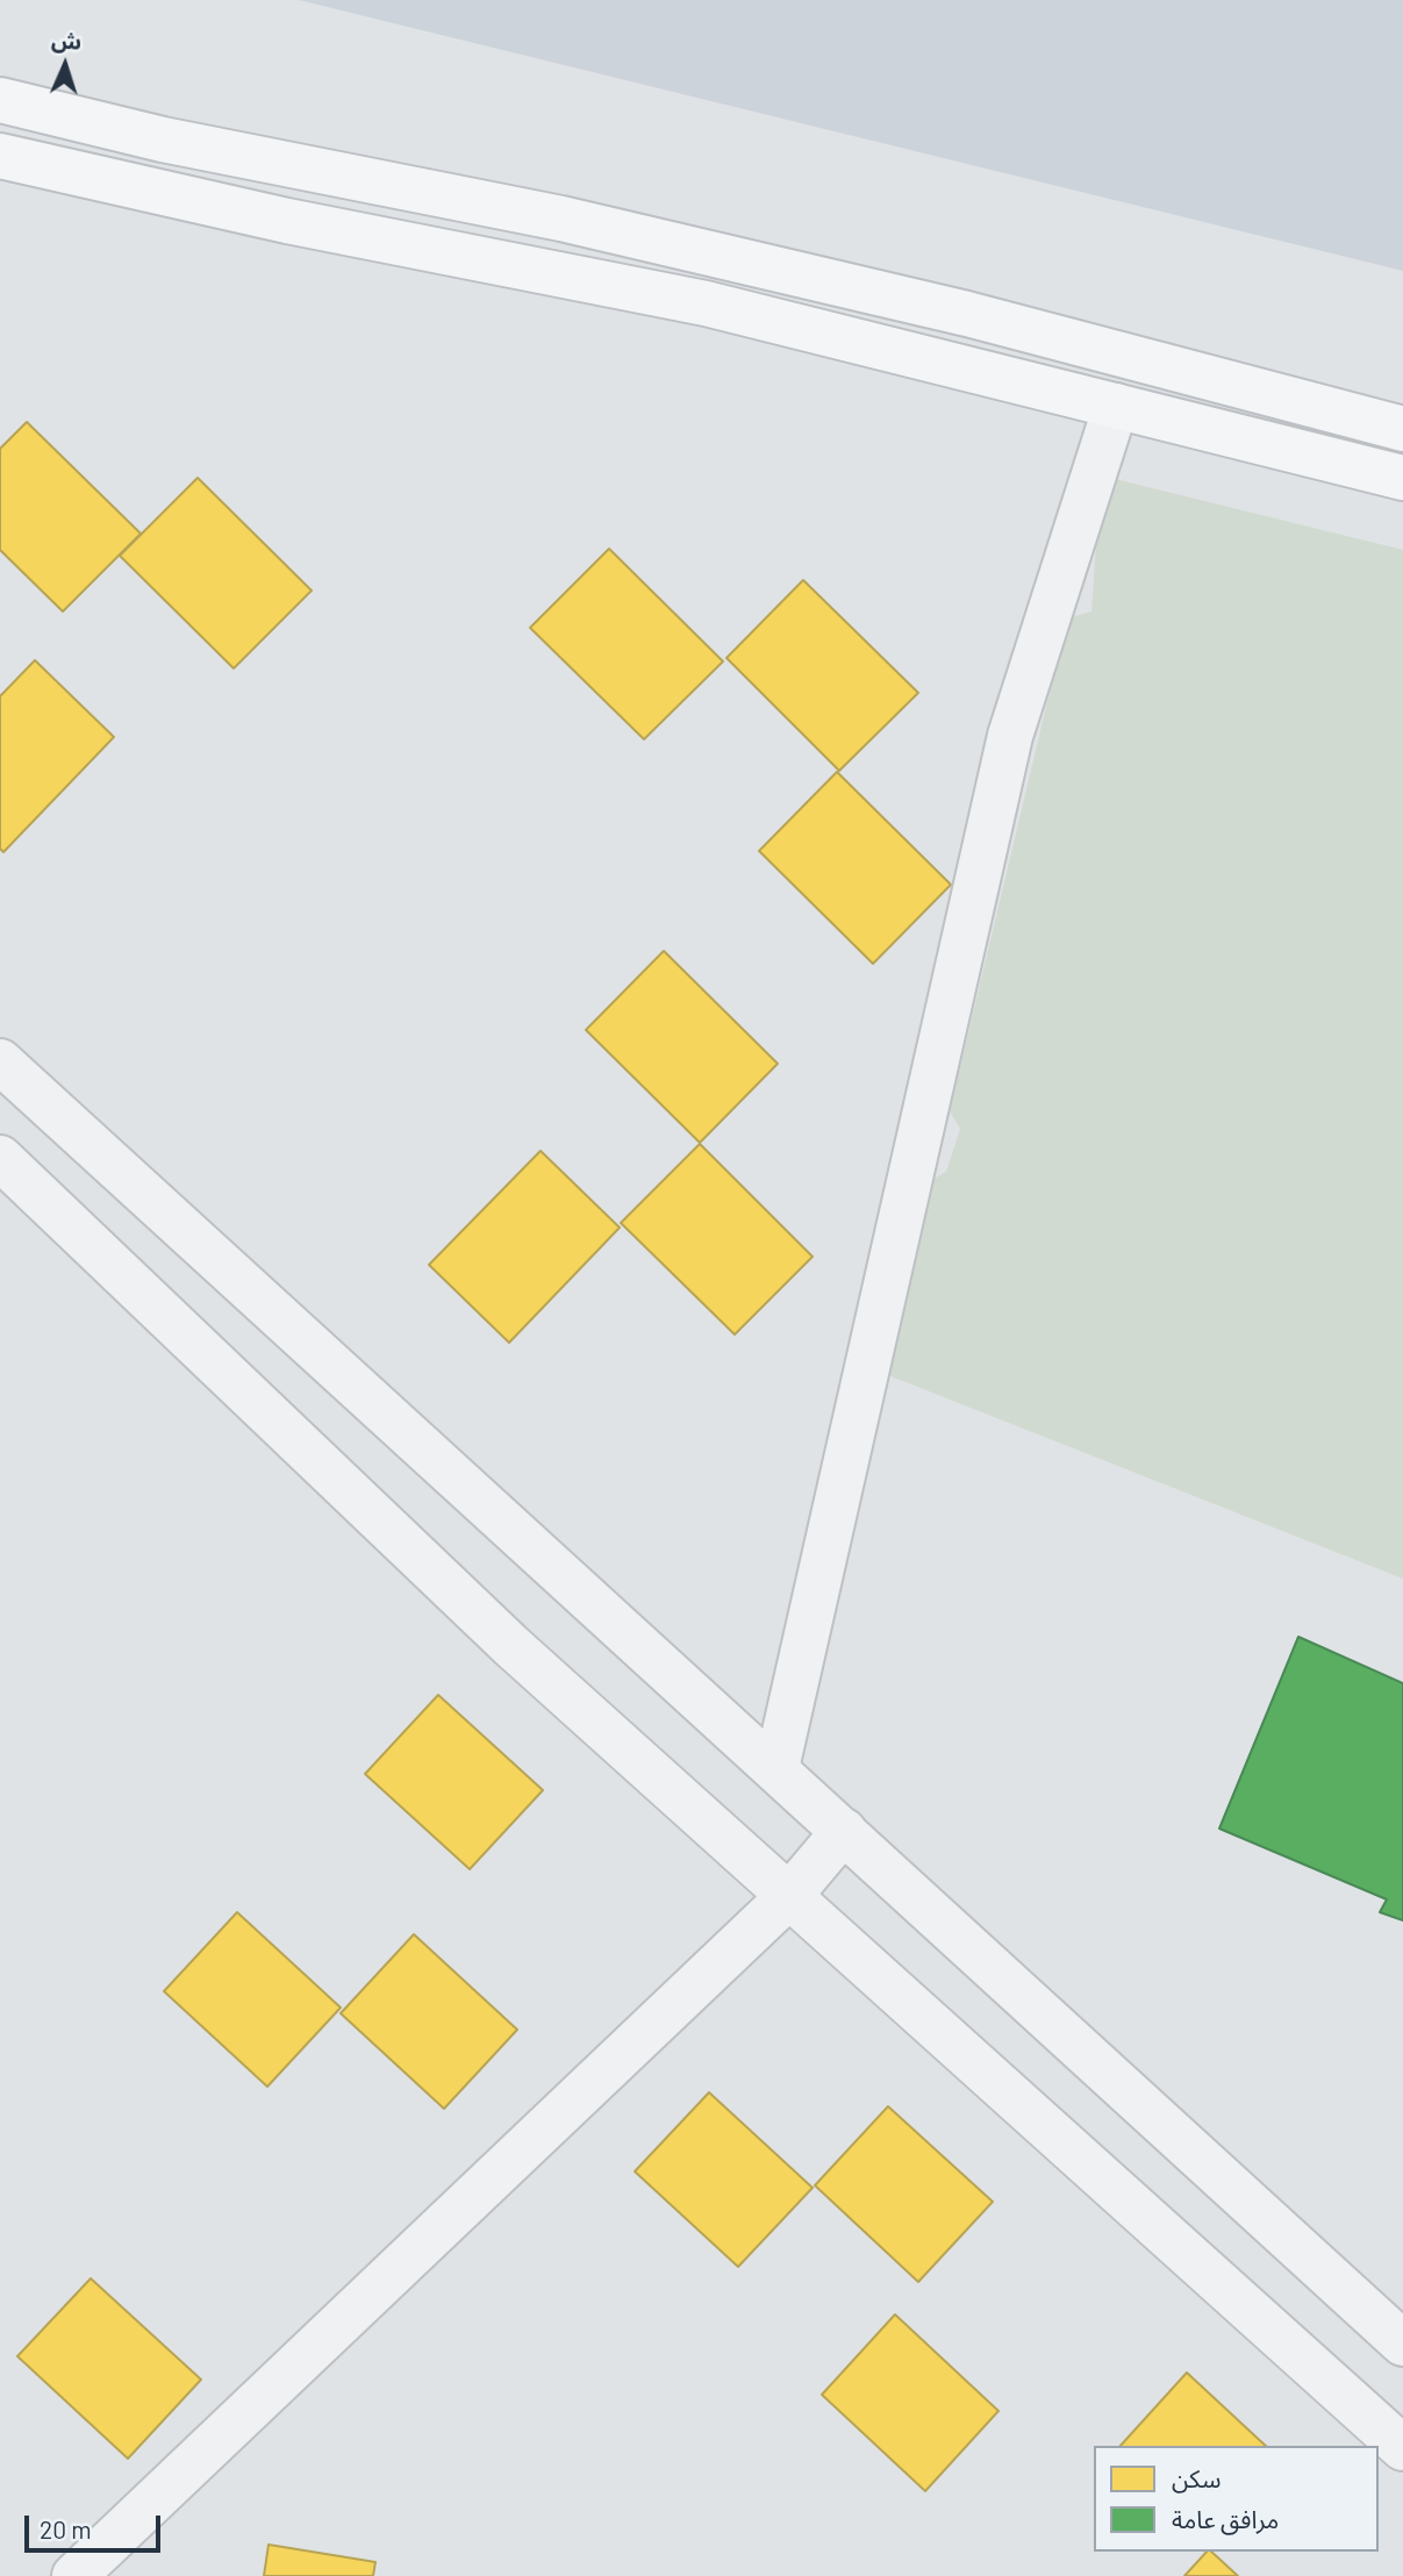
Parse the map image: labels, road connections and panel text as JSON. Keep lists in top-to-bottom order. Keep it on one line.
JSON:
{"legend":["سكن","مرافق عامة"],"scale_bar":"20 m","north":"top"}
